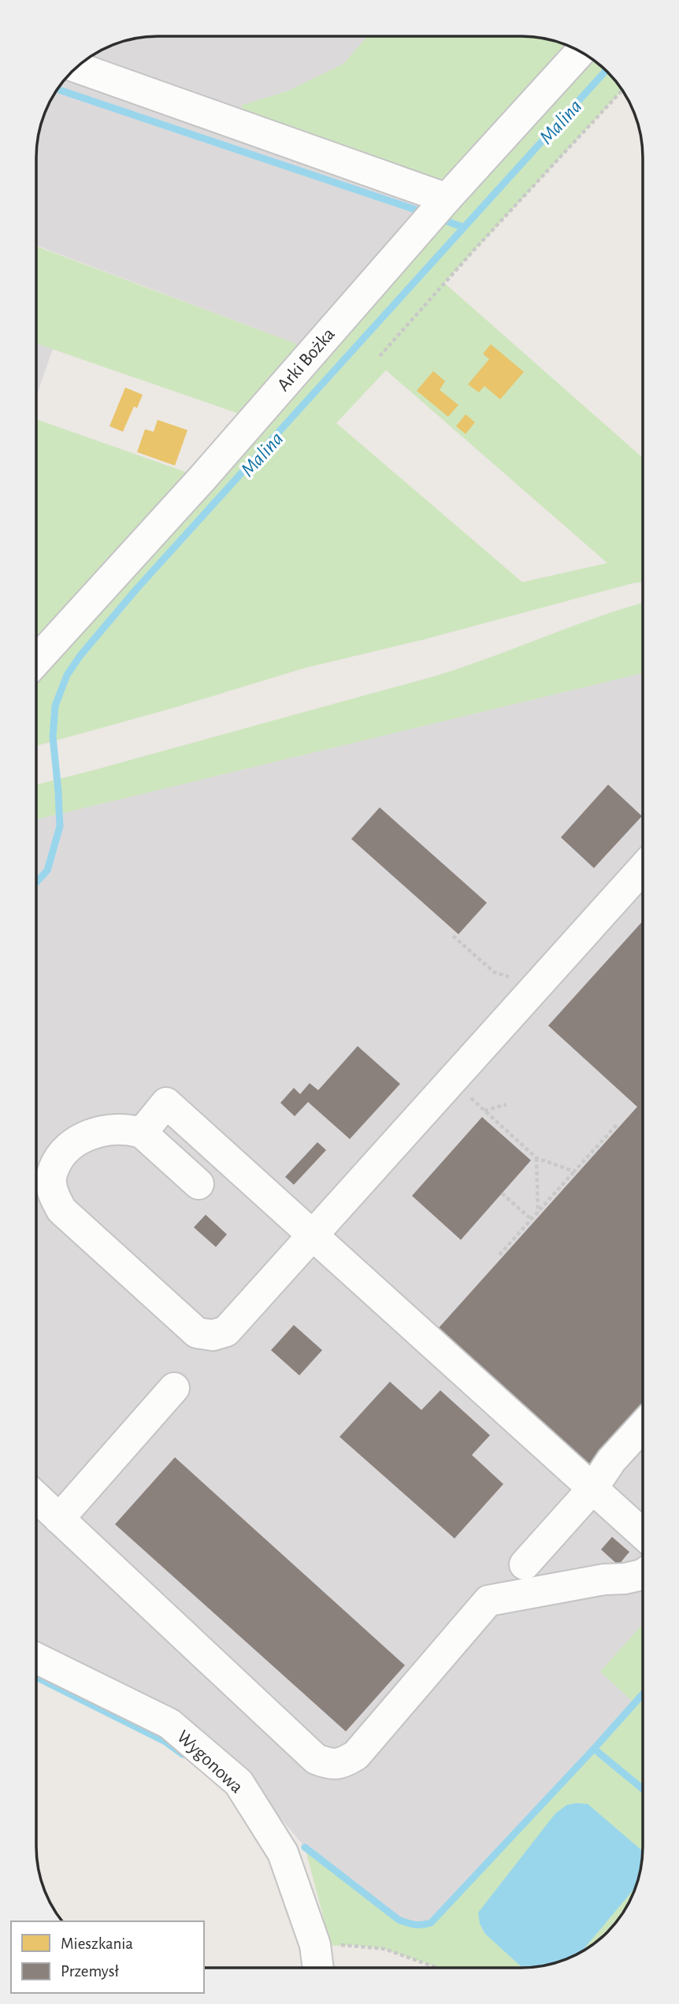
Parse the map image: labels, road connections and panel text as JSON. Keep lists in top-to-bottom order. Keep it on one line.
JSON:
{"streets":{"street":["Arki Bożka","Wygonowa"]},"water":["Malina"],"legend":["Mieszkania","Przemysł"]}
